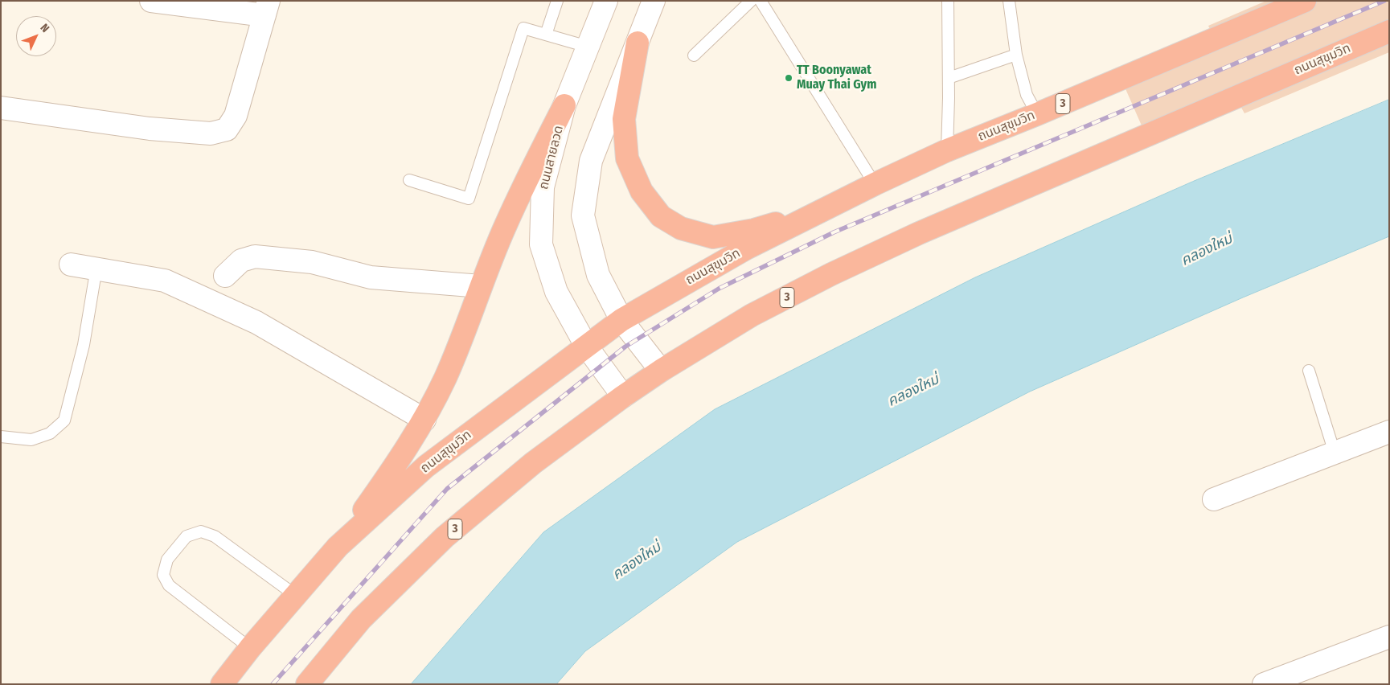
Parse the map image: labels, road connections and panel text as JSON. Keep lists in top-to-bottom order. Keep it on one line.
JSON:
{"streets":{"highway":["ถนนสุขุมวิท","3"],"street":["ถนนสายลวด"]},"crossings":[["ถนนสุขุมวิท","ถนนสายลวด"]],"water":["คลองใหม่"],"places":["TT Boonyawat Muay Thai Gym"],"north":"top right"}
